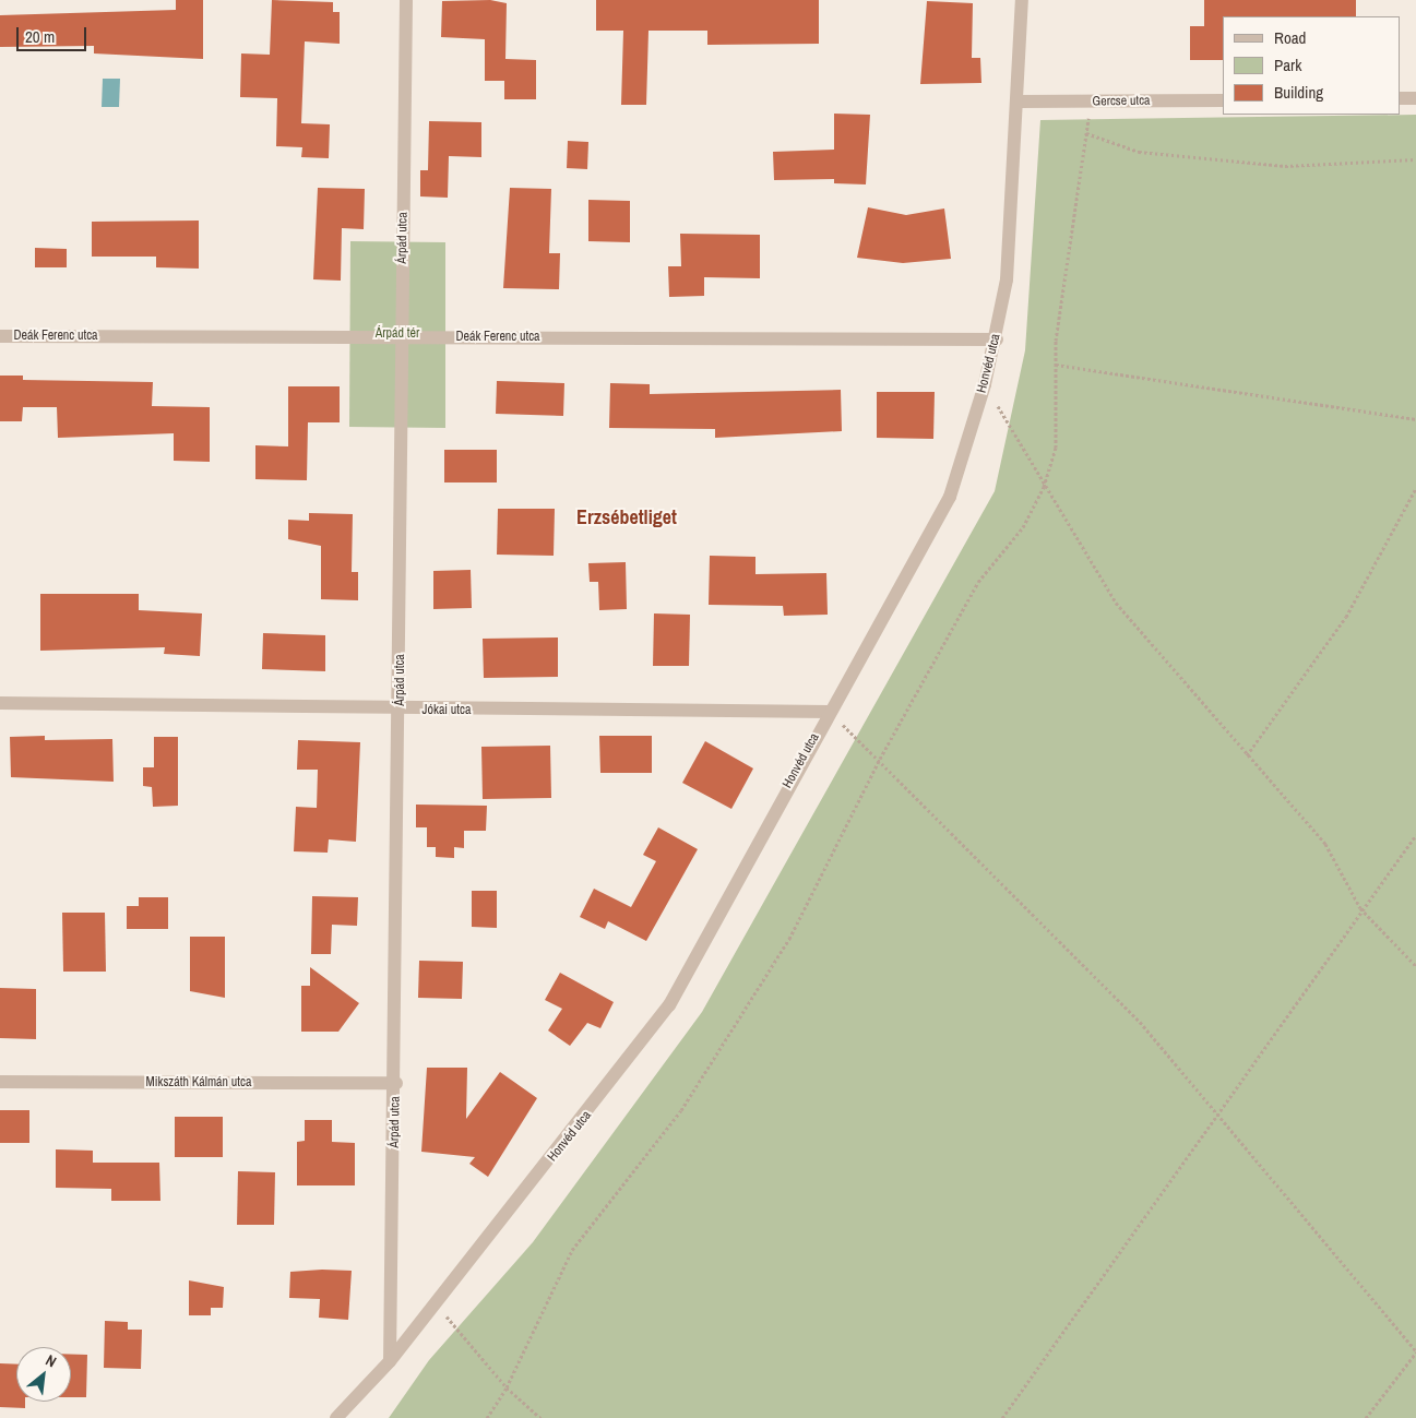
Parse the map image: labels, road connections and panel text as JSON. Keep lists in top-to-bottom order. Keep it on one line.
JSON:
{"streets":{"street":["Gercse utca","Árpád utca","Deák Ferenc utca","Honvéd utca","Jókai utca","Mikszáth Kálmán utca"]},"crossings":[["Gercse utca","Honvéd utca"],["Árpád utca","Deák Ferenc utca"],["Árpád utca","Honvéd utca"],["Árpád utca","Jókai utca"],["Árpád utca","Mikszáth Kálmán utca"],["Deák Ferenc utca","Honvéd utca"],["Honvéd utca","Jókai utca"]],"districts":["Erzsébetliget"],"parks":["Árpád tér"],"legend":["Road","Park","Building"],"scale_bar":"20 m","north":"top right"}
